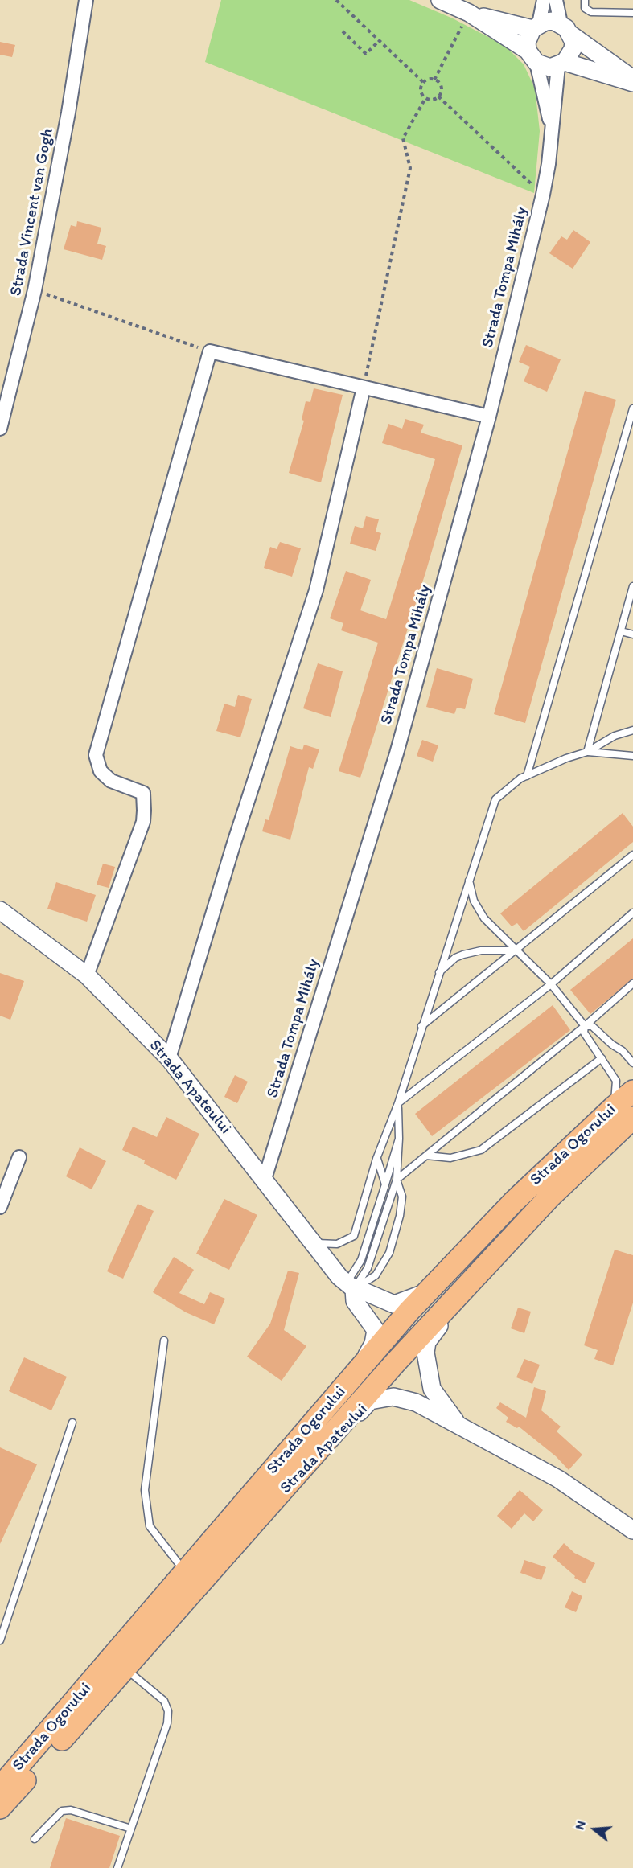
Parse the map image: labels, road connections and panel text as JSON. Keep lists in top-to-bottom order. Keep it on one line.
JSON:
{"streets":{"highway":["Strada Ogorului"],"street":["Strada Vincent van Gogh","Strada Tompa Mihály","Strada Apateului"]},"crossings":[["Strada Tompa Mihály","Strada Apateului"],["Strada Apateului","Strada Ogorului"]],"north":"left"}
